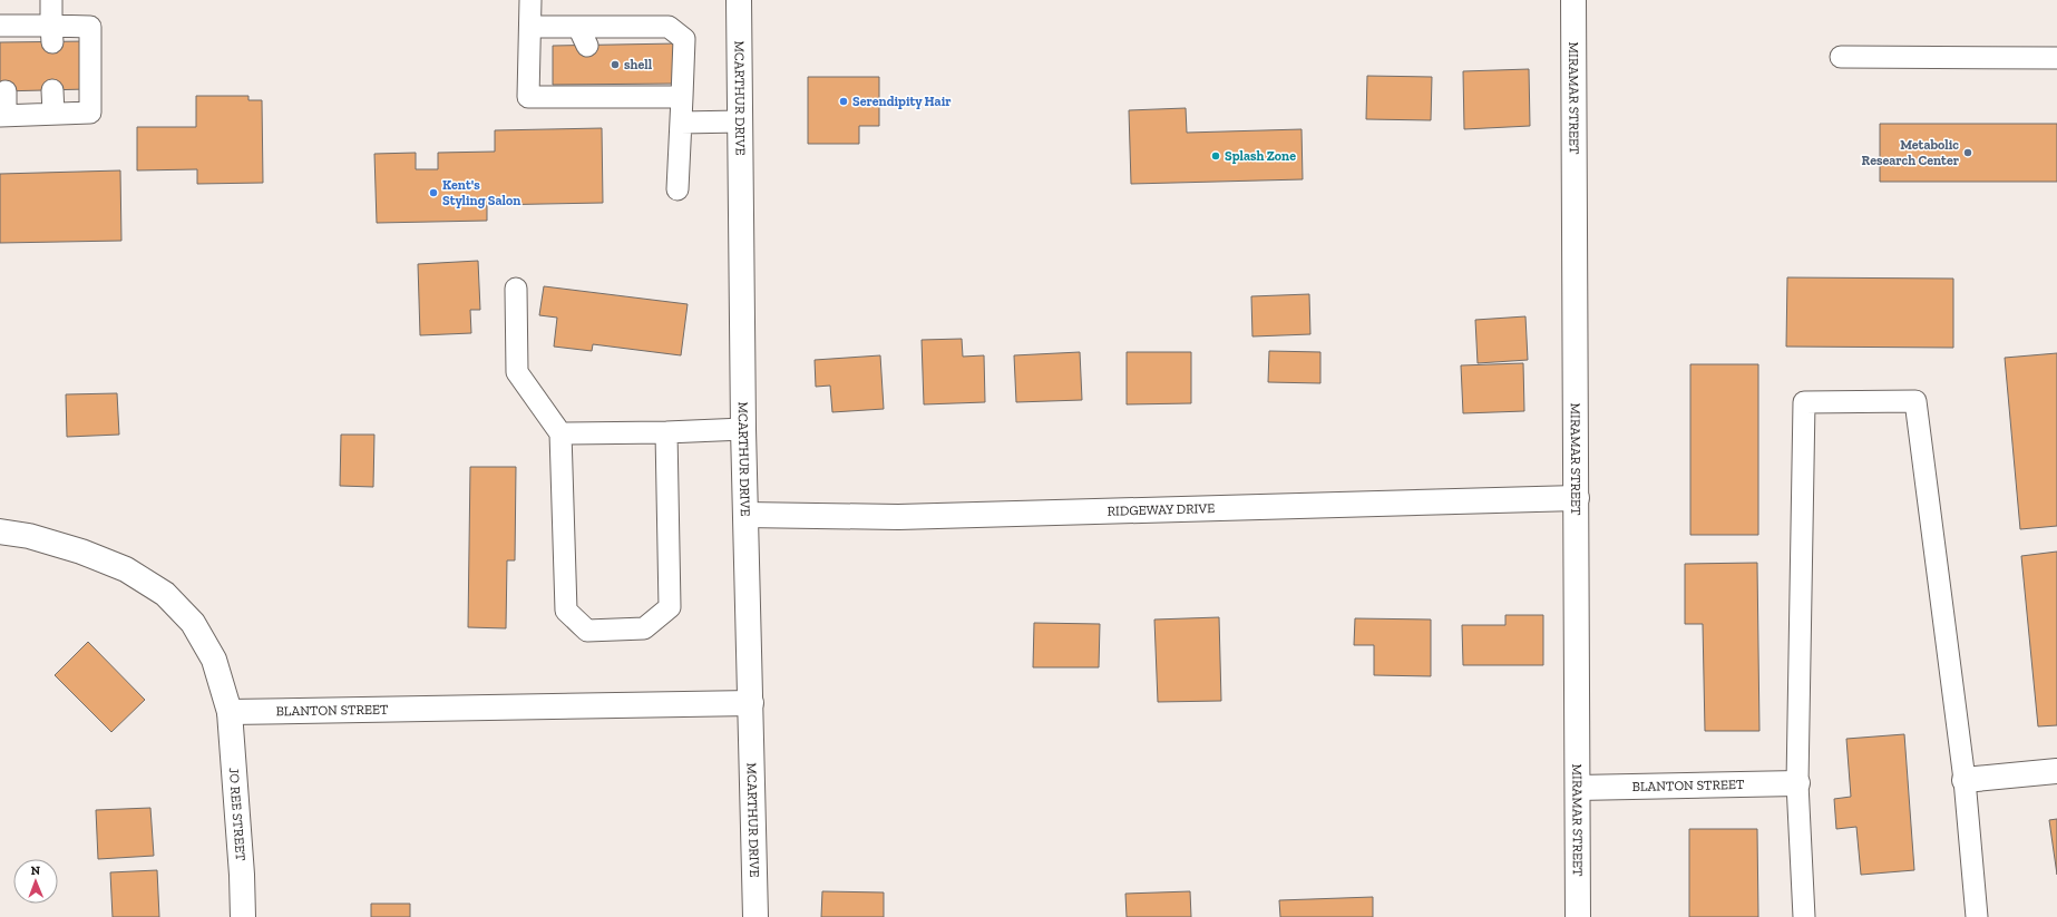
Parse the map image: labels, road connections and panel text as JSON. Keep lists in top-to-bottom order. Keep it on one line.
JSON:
{"streets":{"street":["MCARTHUR DRIVE","MIRAMAR STREET","RIDGEWAY DRIVE","BLANTON STREET","JO REE STREET"]},"crossings":[["MCARTHUR DRIVE","RIDGEWAY DRIVE"],["MCARTHUR DRIVE","BLANTON STREET"],["MIRAMAR STREET","RIDGEWAY DRIVE"],["MIRAMAR STREET","BLANTON STREET"],["BLANTON STREET","JO REE STREET"]],"places":["shell","Serendipity Hair","Metabolic Research Center","Splash Zone","Kent's Styling Salon"],"north":"top"}
